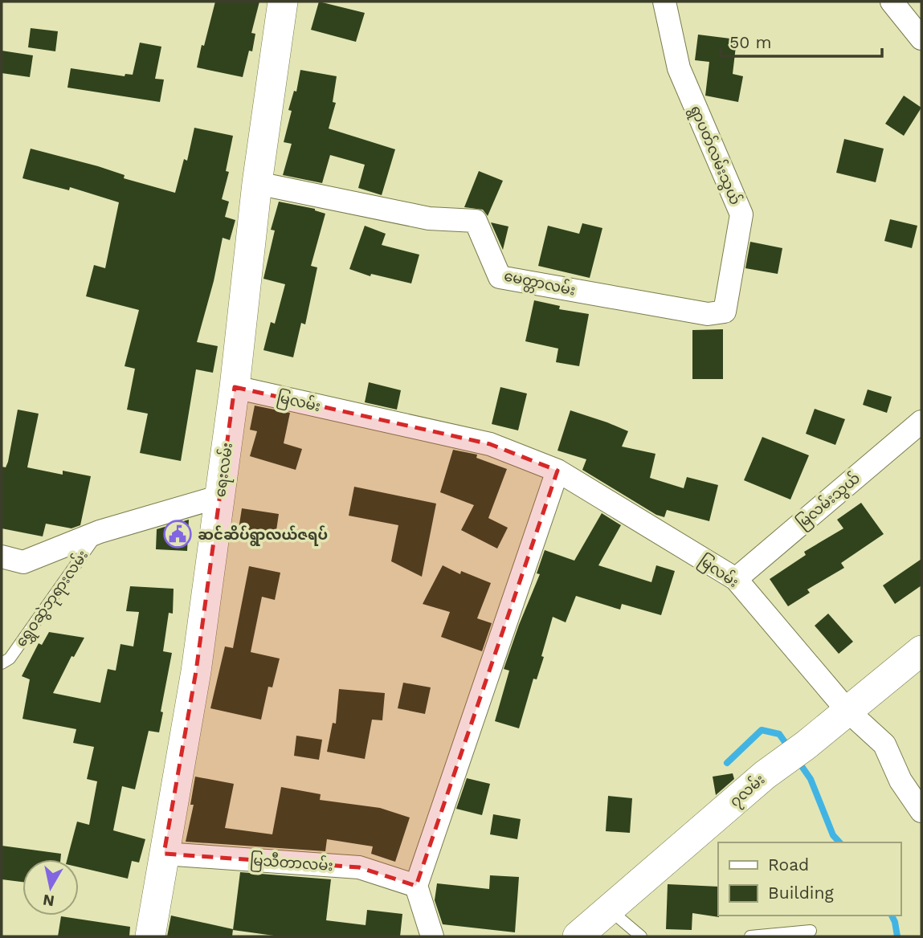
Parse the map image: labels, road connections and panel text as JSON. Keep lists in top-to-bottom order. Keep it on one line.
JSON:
{"streets":{"street":["ရွာပတ်လမ်းသွယ်","မေတ္တာလမ်း","မြလမ်း","ရေးလမ်း","မြလမ်းသွယ်","ရွှေဝဆွဲဘုရားလမ်း","၇လမ်း","မြသီတာလမ်း"]},"crossings":[["ရွာပတ်လမ်းသွယ်","မေတ္တာလမ်း"],["မေတ္တာလမ်း","ရေးလမ်း"],["မြလမ်း","ရေးလမ်း"],["မြလမ်း","မြလမ်းသွယ်"],["မြလမ်း","၇လမ်း"],["ရေးလမ်း","ရွှေဝဆွဲဘုရားလမ်း"],["ရေးလမ်း","မြသီတာလမ်း"]],"places":{"public building":["ဆင်ဆိပ်ရွာလယ်ဇရပ်"]},"legend":["Road","Building"],"scale_bar":"50 m","north":"bottom"}
